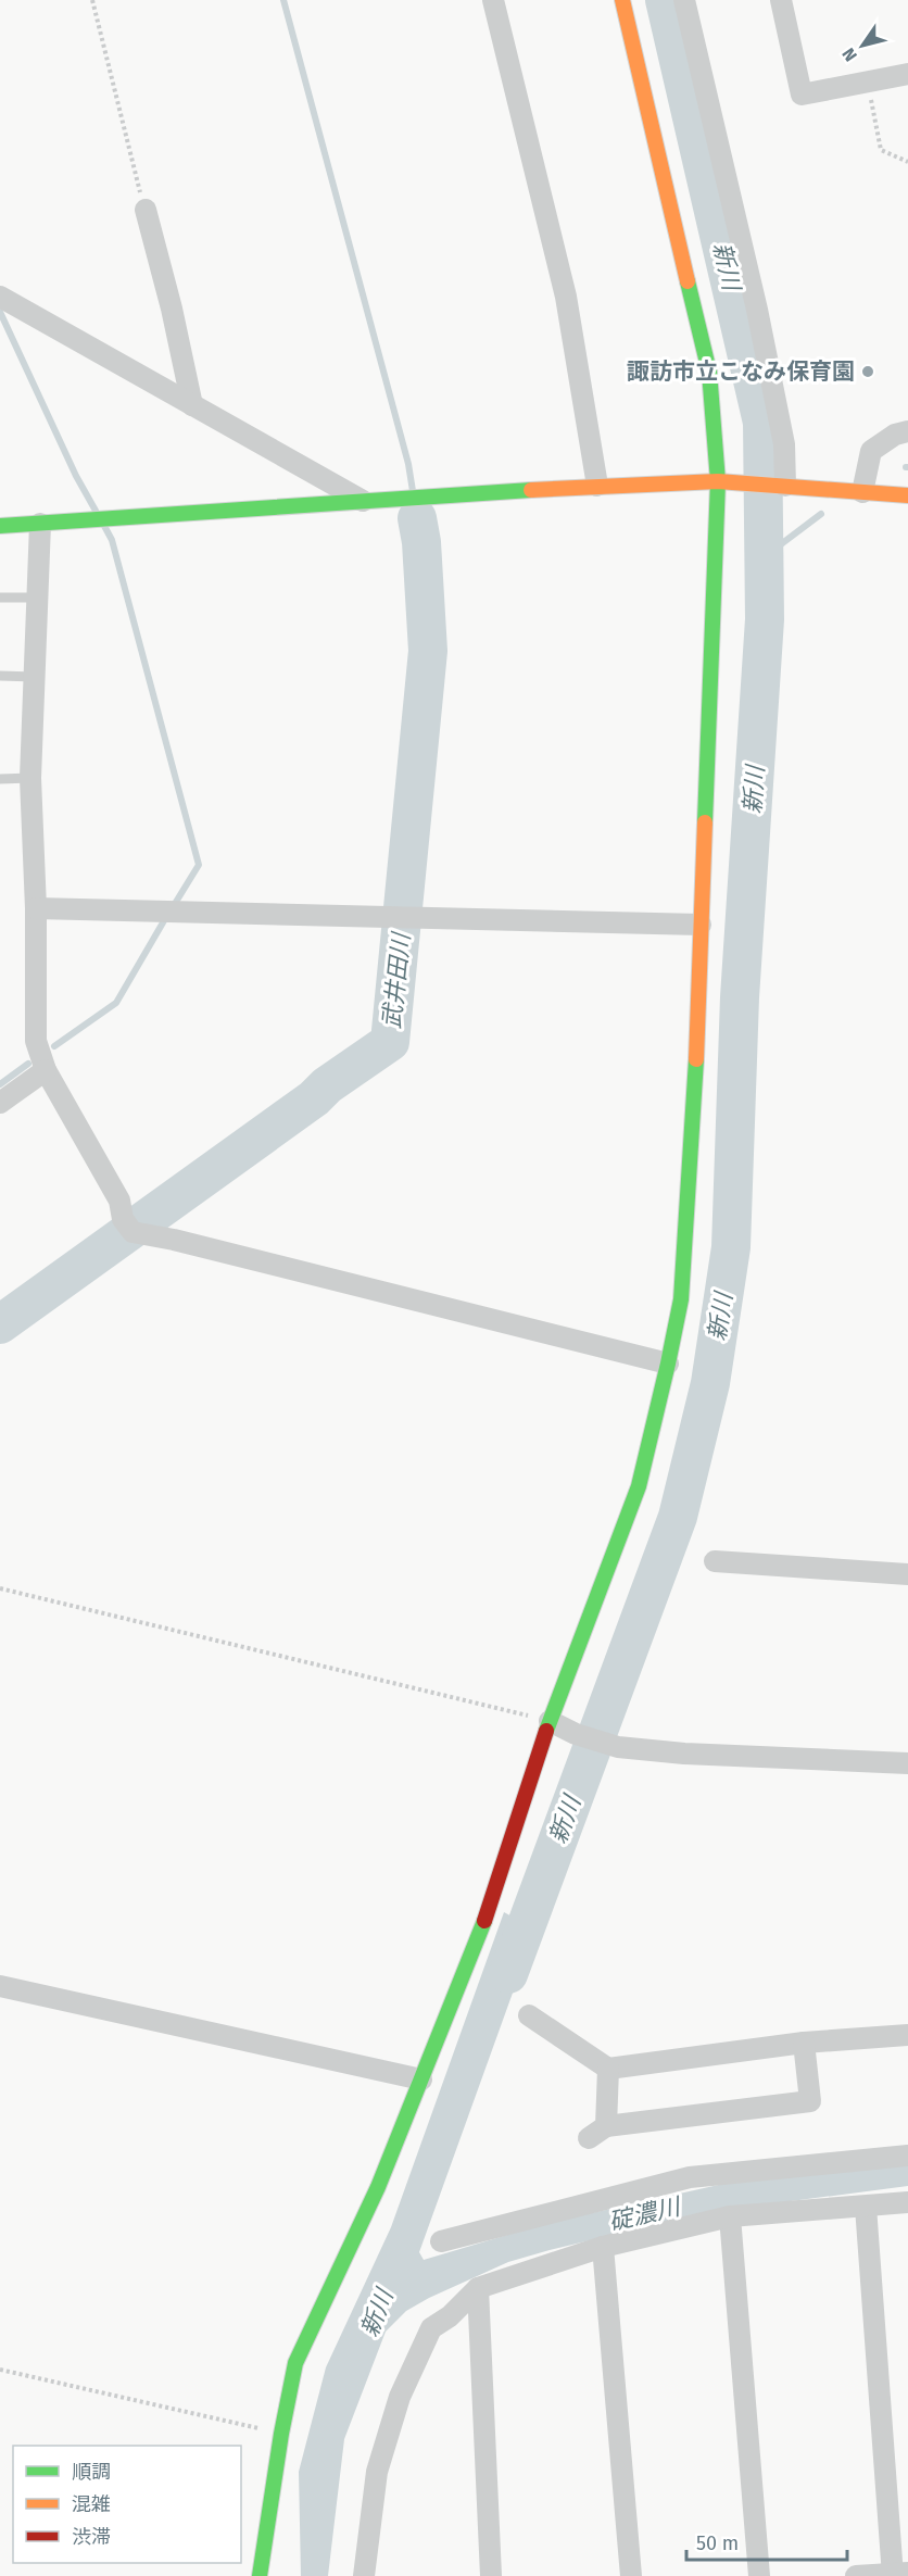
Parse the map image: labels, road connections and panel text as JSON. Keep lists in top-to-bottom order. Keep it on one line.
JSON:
{"water":["新川","武井田川","碇濃川"],"places":["諏訪市立こなみ保育園"],"legend":["順調","混雑","渋滞"],"scale_bar":"50 m","north":"bottom left"}
